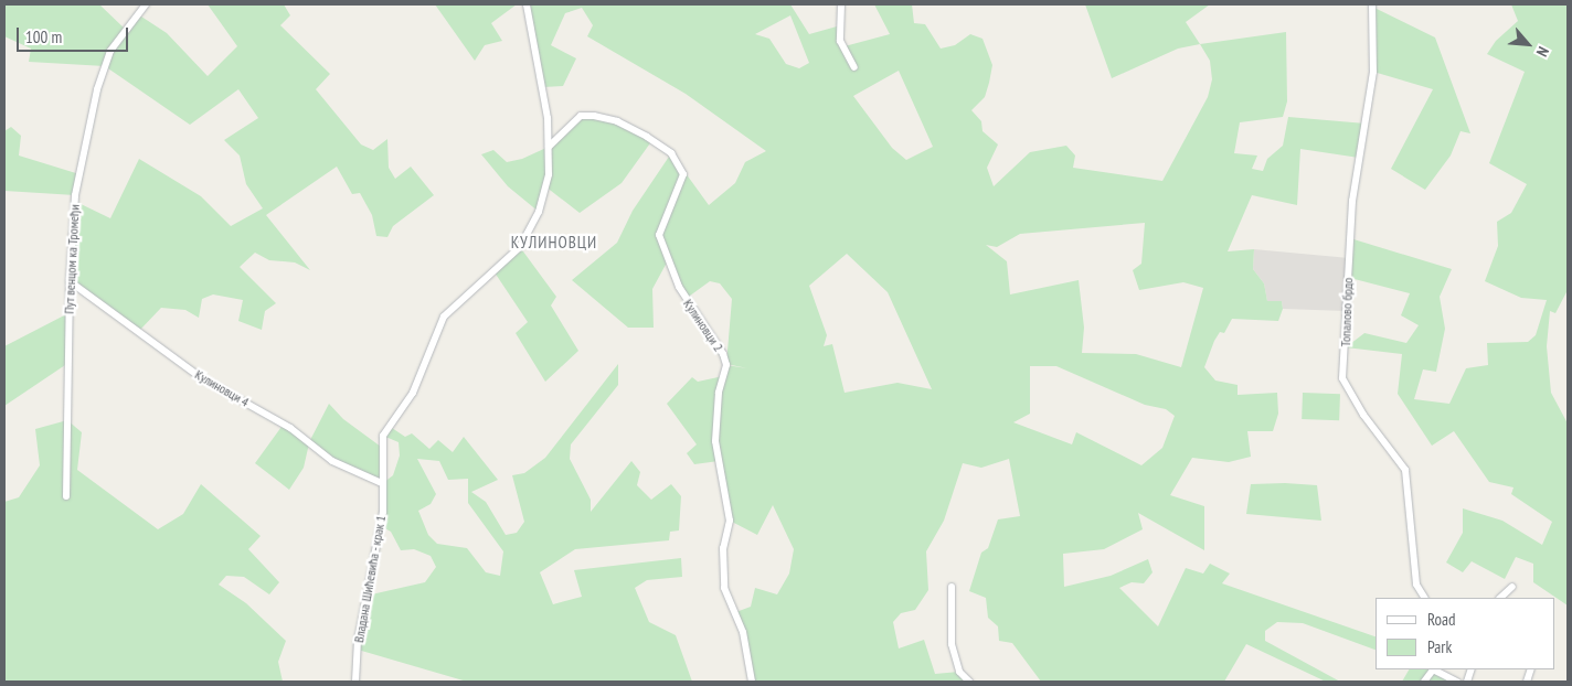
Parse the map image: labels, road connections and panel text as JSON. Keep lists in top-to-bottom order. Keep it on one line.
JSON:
{"streets":{"street":["Пут венцом ка Тромеђи","Топалово брдо","Кулиновци 2","Кулиновци 4","Владана Шићевића - крак 1"]},"crossings":[["Пут венцом ка Тромеђи","Кулиновци 4"],["Кулиновци 2","Владана Шићевића - крак 1"],["Кулиновци 4","Владана Шићевића - крак 1"]],"districts":["КУЛИНОВЦИ"],"legend":["Road","Park"],"scale_bar":"100 m","north":"bottom right"}
